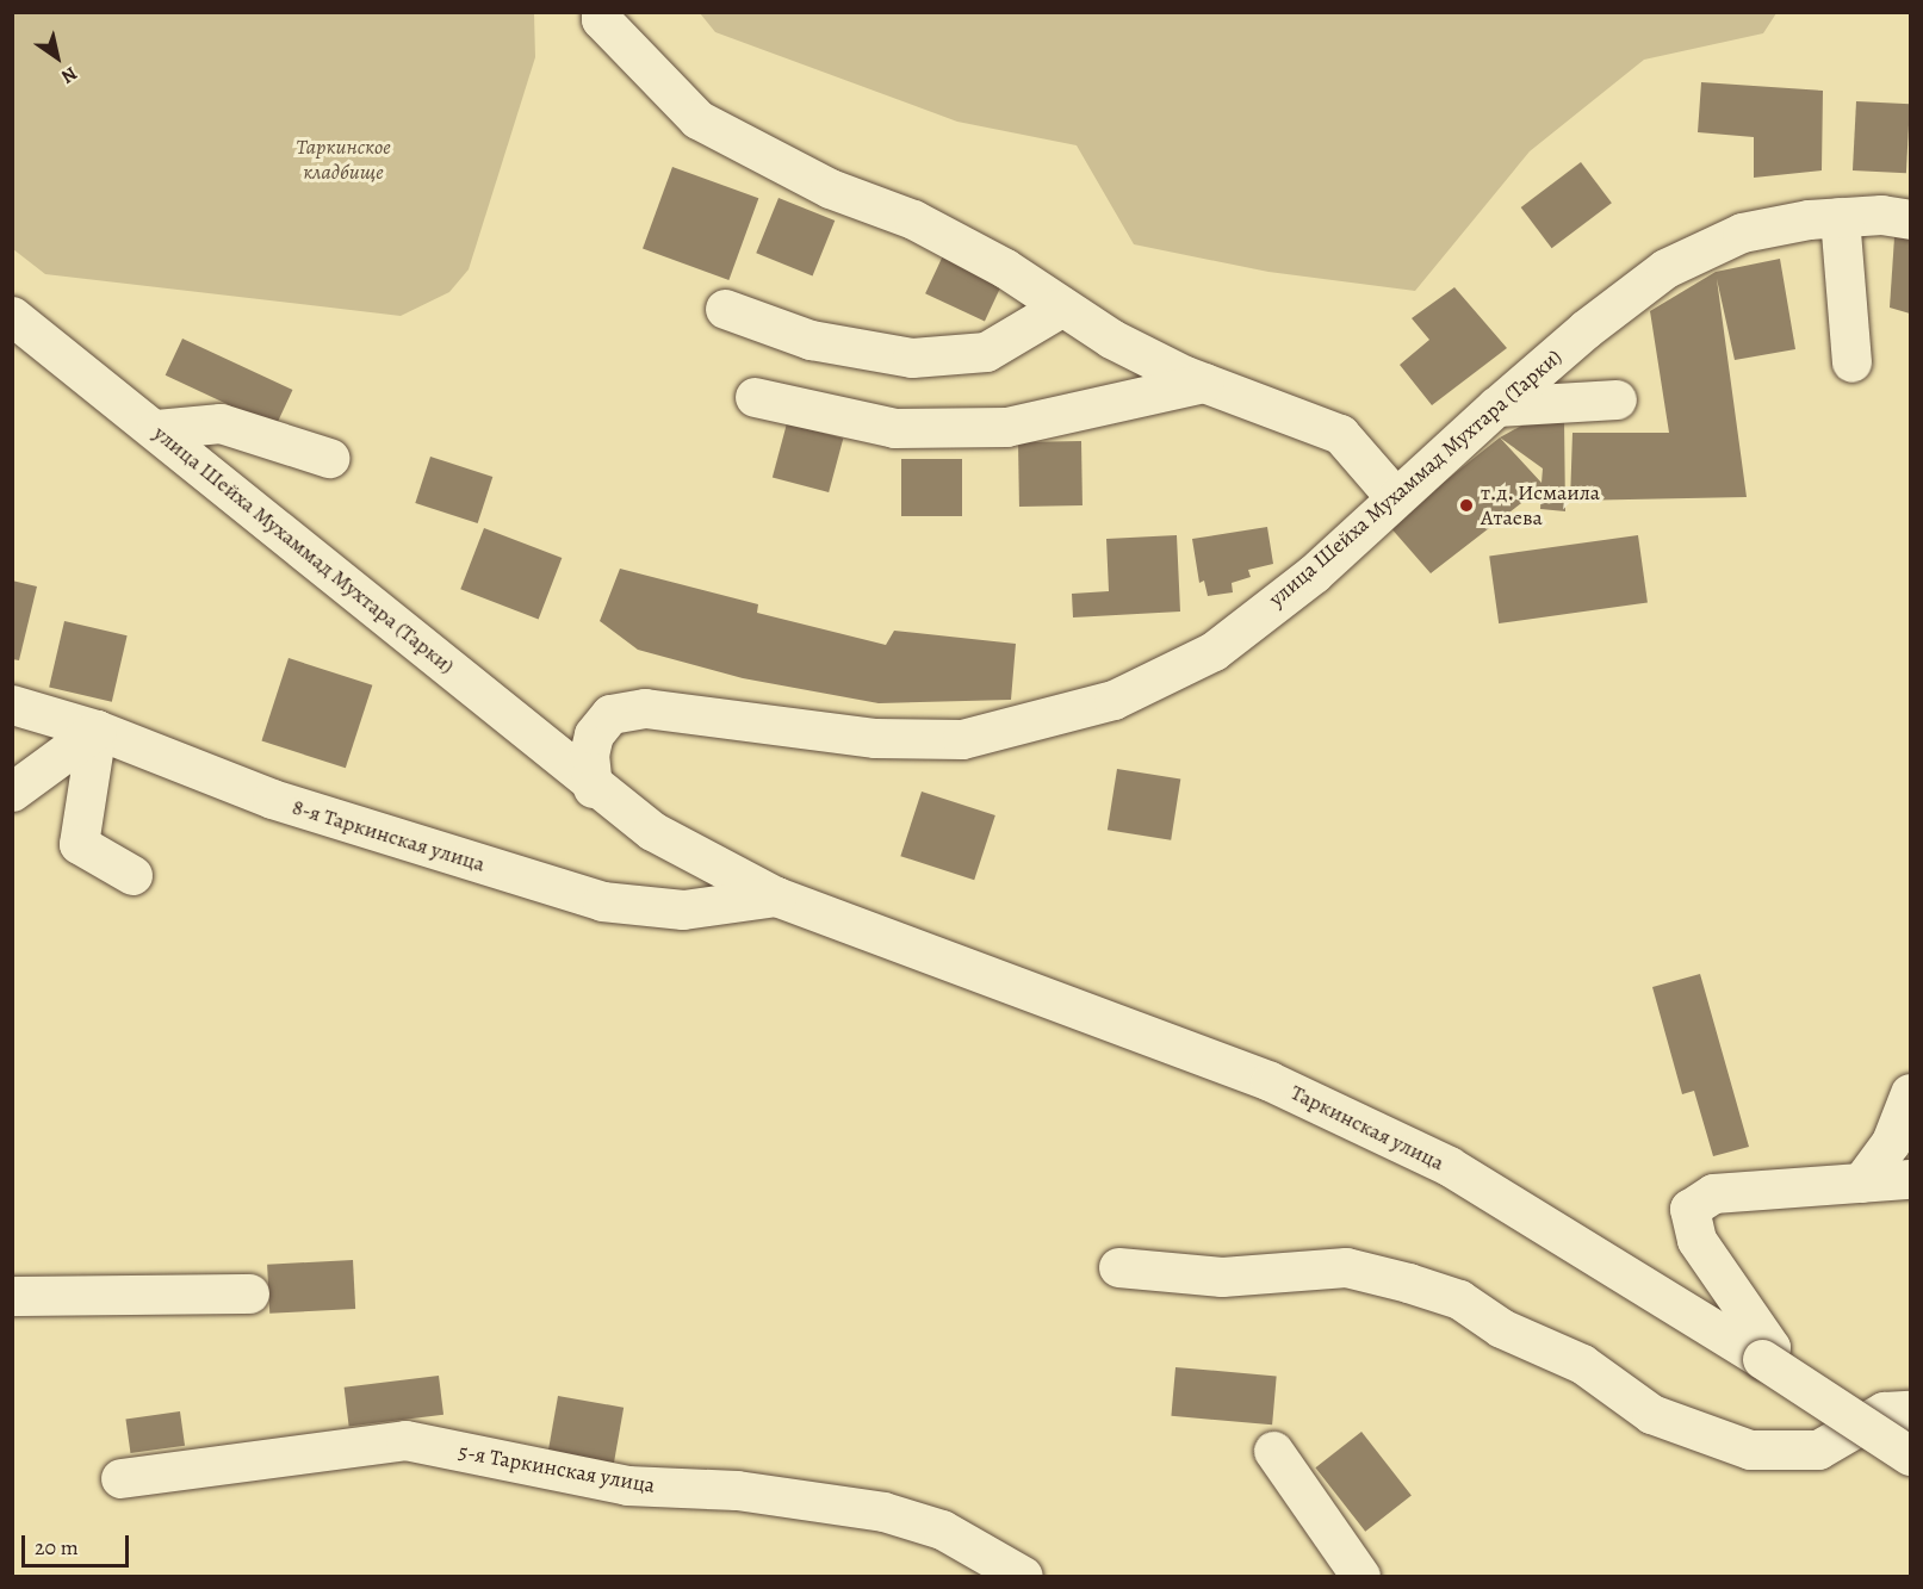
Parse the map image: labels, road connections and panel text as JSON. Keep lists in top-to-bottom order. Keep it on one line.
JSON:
{"streets":{"street":["улица Шейха Мухаммад Мухтара (Тарки)","8-я Таркинская улица","Таркинская улица","5-я Таркинская улица"]},"crossings":[["улица Шейха Мухаммад Мухтара (Тарки)","8-я Таркинская улица"],["улица Шейха Мухаммад Мухтара (Тарки)","Таркинская улица"],["8-я Таркинская улица","Таркинская улица"]],"parks":["Таркинское кладбище"],"places":["т.д. Исмаила Атаева"],"scale_bar":"20 m","north":"bottom right"}
